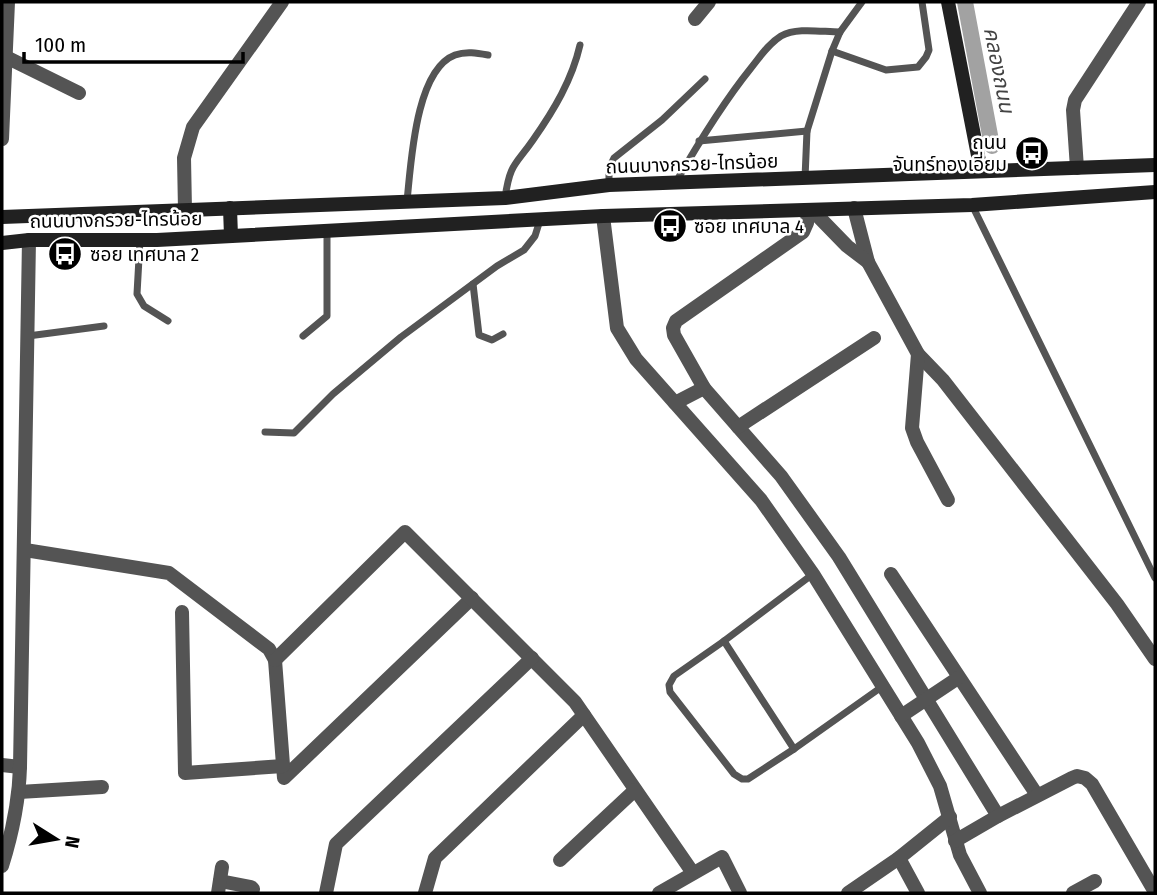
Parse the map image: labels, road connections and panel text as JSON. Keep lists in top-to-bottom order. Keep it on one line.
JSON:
{"streets":{"main road":["ถนนบางกรวย-ไทรน้อย"]},"water":["คลองถนน"],"places":{"bus stop":["ถนน จันทร์ทองเอี่ยม","ซอย เทศบาล 4","ซอย เทศบาล 2"]},"scale_bar":"100 m","north":"right"}
